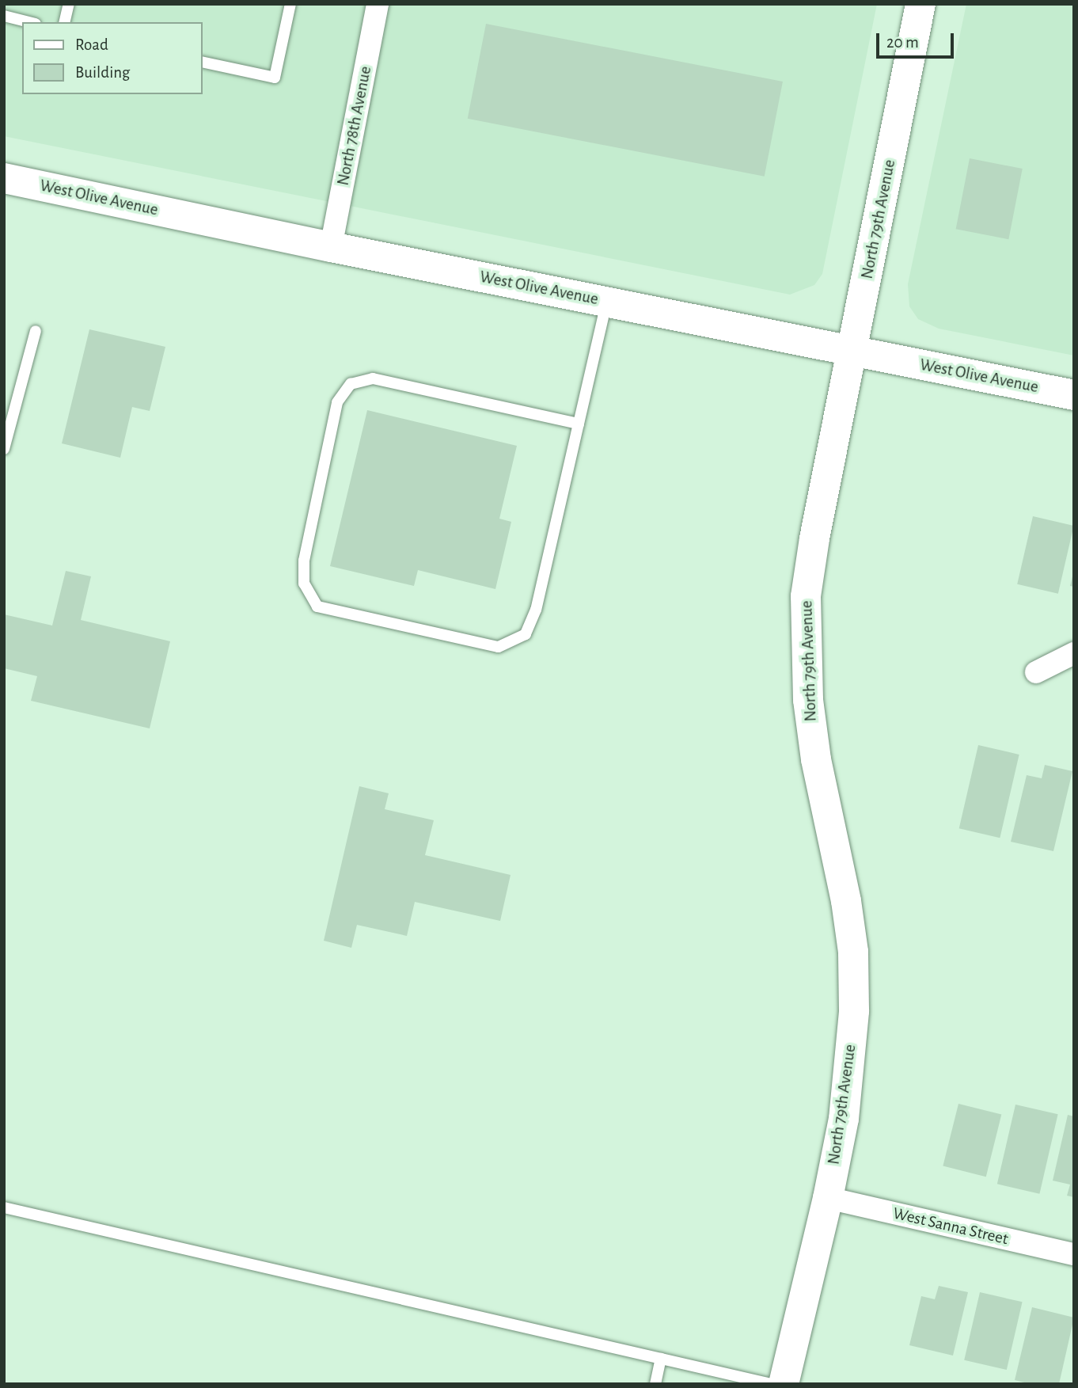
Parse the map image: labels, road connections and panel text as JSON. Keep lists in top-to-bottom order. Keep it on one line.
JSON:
{"streets":{"street":["North 78th Avenue","West Olive Avenue","North 79th Avenue","West Sanna Street"]},"crossings":[["North 78th Avenue","West Olive Avenue"],["West Olive Avenue","North 79th Avenue"],["North 79th Avenue","West Sanna Street"]],"legend":["Road","Building"],"scale_bar":"20 m"}
